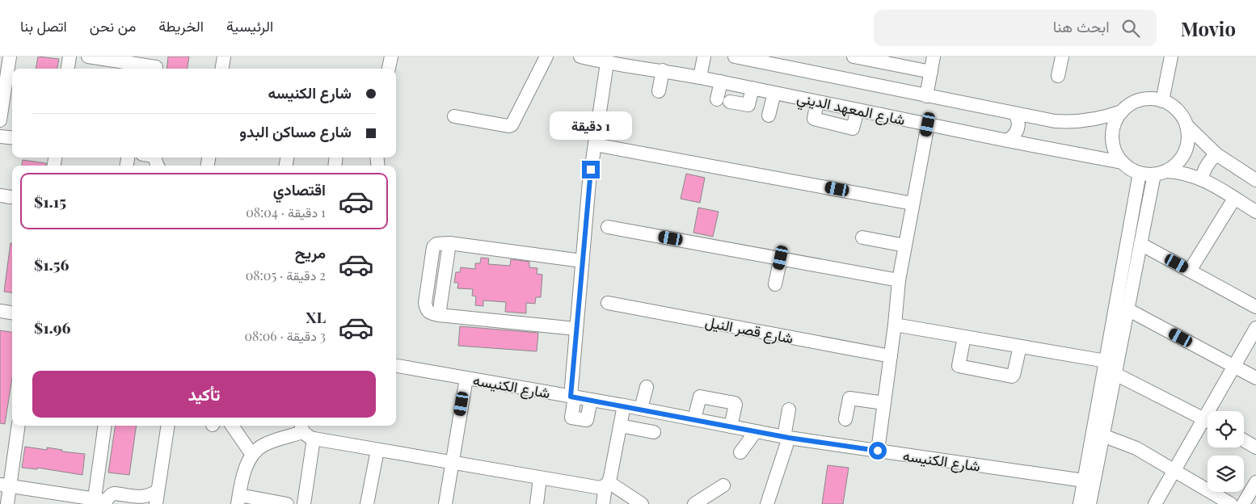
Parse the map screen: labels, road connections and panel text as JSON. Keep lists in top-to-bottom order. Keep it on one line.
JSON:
{"streets":{"street":["شارع المعهد الديني","شارع قصر النيل","شارع الكنيسه"]},"page":{"header":"Movio","search":"ابحث هنا","nav":["الرئيسية","الخريطة","من نحن","اتصل بنا"],"banner":["شارع الكنيسه","شارع مساكن البدو"],"bubble":"1 دقيقة","list":[{"name":"اقتصادي","note":"1 دقيقة · 08:04","value":"$1.15"},{"name":"مريح","note":"2 دقيقة · 08:05","value":"$1.56"},{"name":"XL","note":"3 دقيقة · 08:06","value":"$1.96"}],"buttons":"تأكيد"}}
